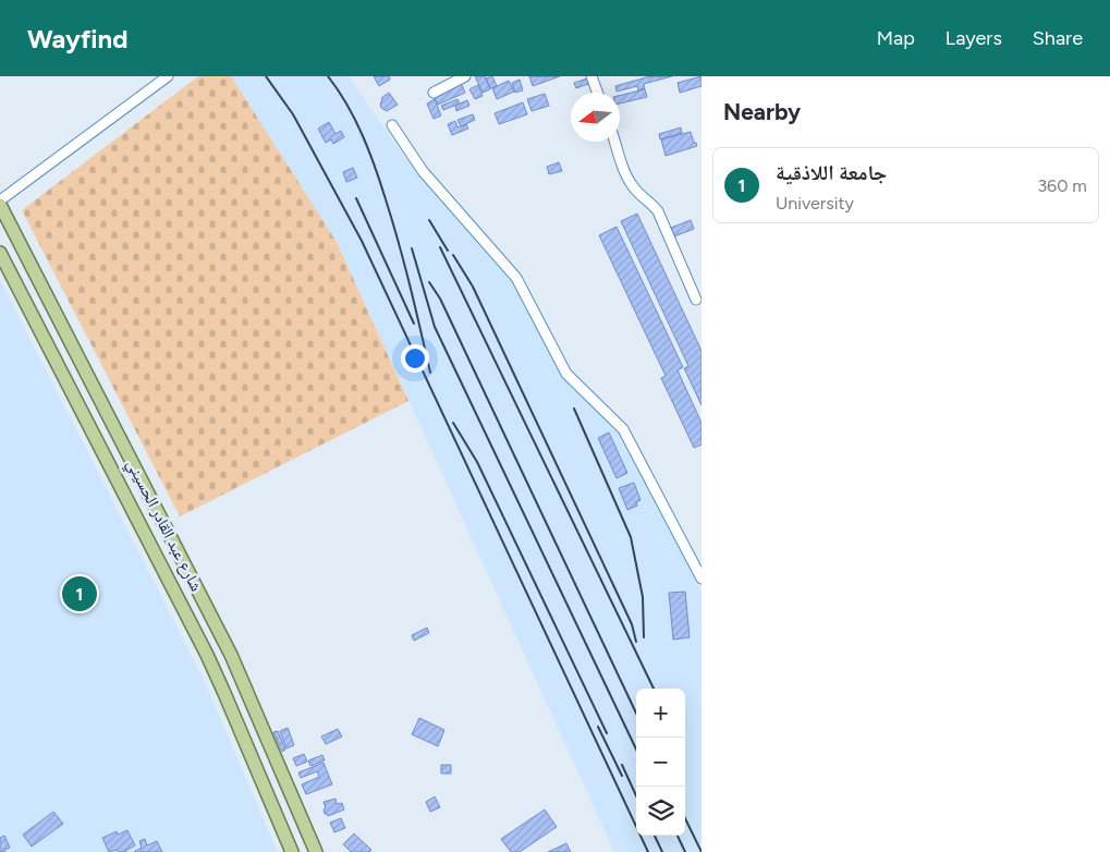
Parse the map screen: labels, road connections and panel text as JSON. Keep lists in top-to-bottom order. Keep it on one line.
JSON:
{"streets":{"main road":["شارع عبد القادر الحسيني"]},"north":"left","page":{"header":"Wayfind","nav":["Map","Layers","Share"],"heading":"Nearby","list":[{"mark":"1","name":"جامعة اللاذقية","note":"University","value":"360 m"}],"pins":"1","map_buttons":["+","−"]}}
